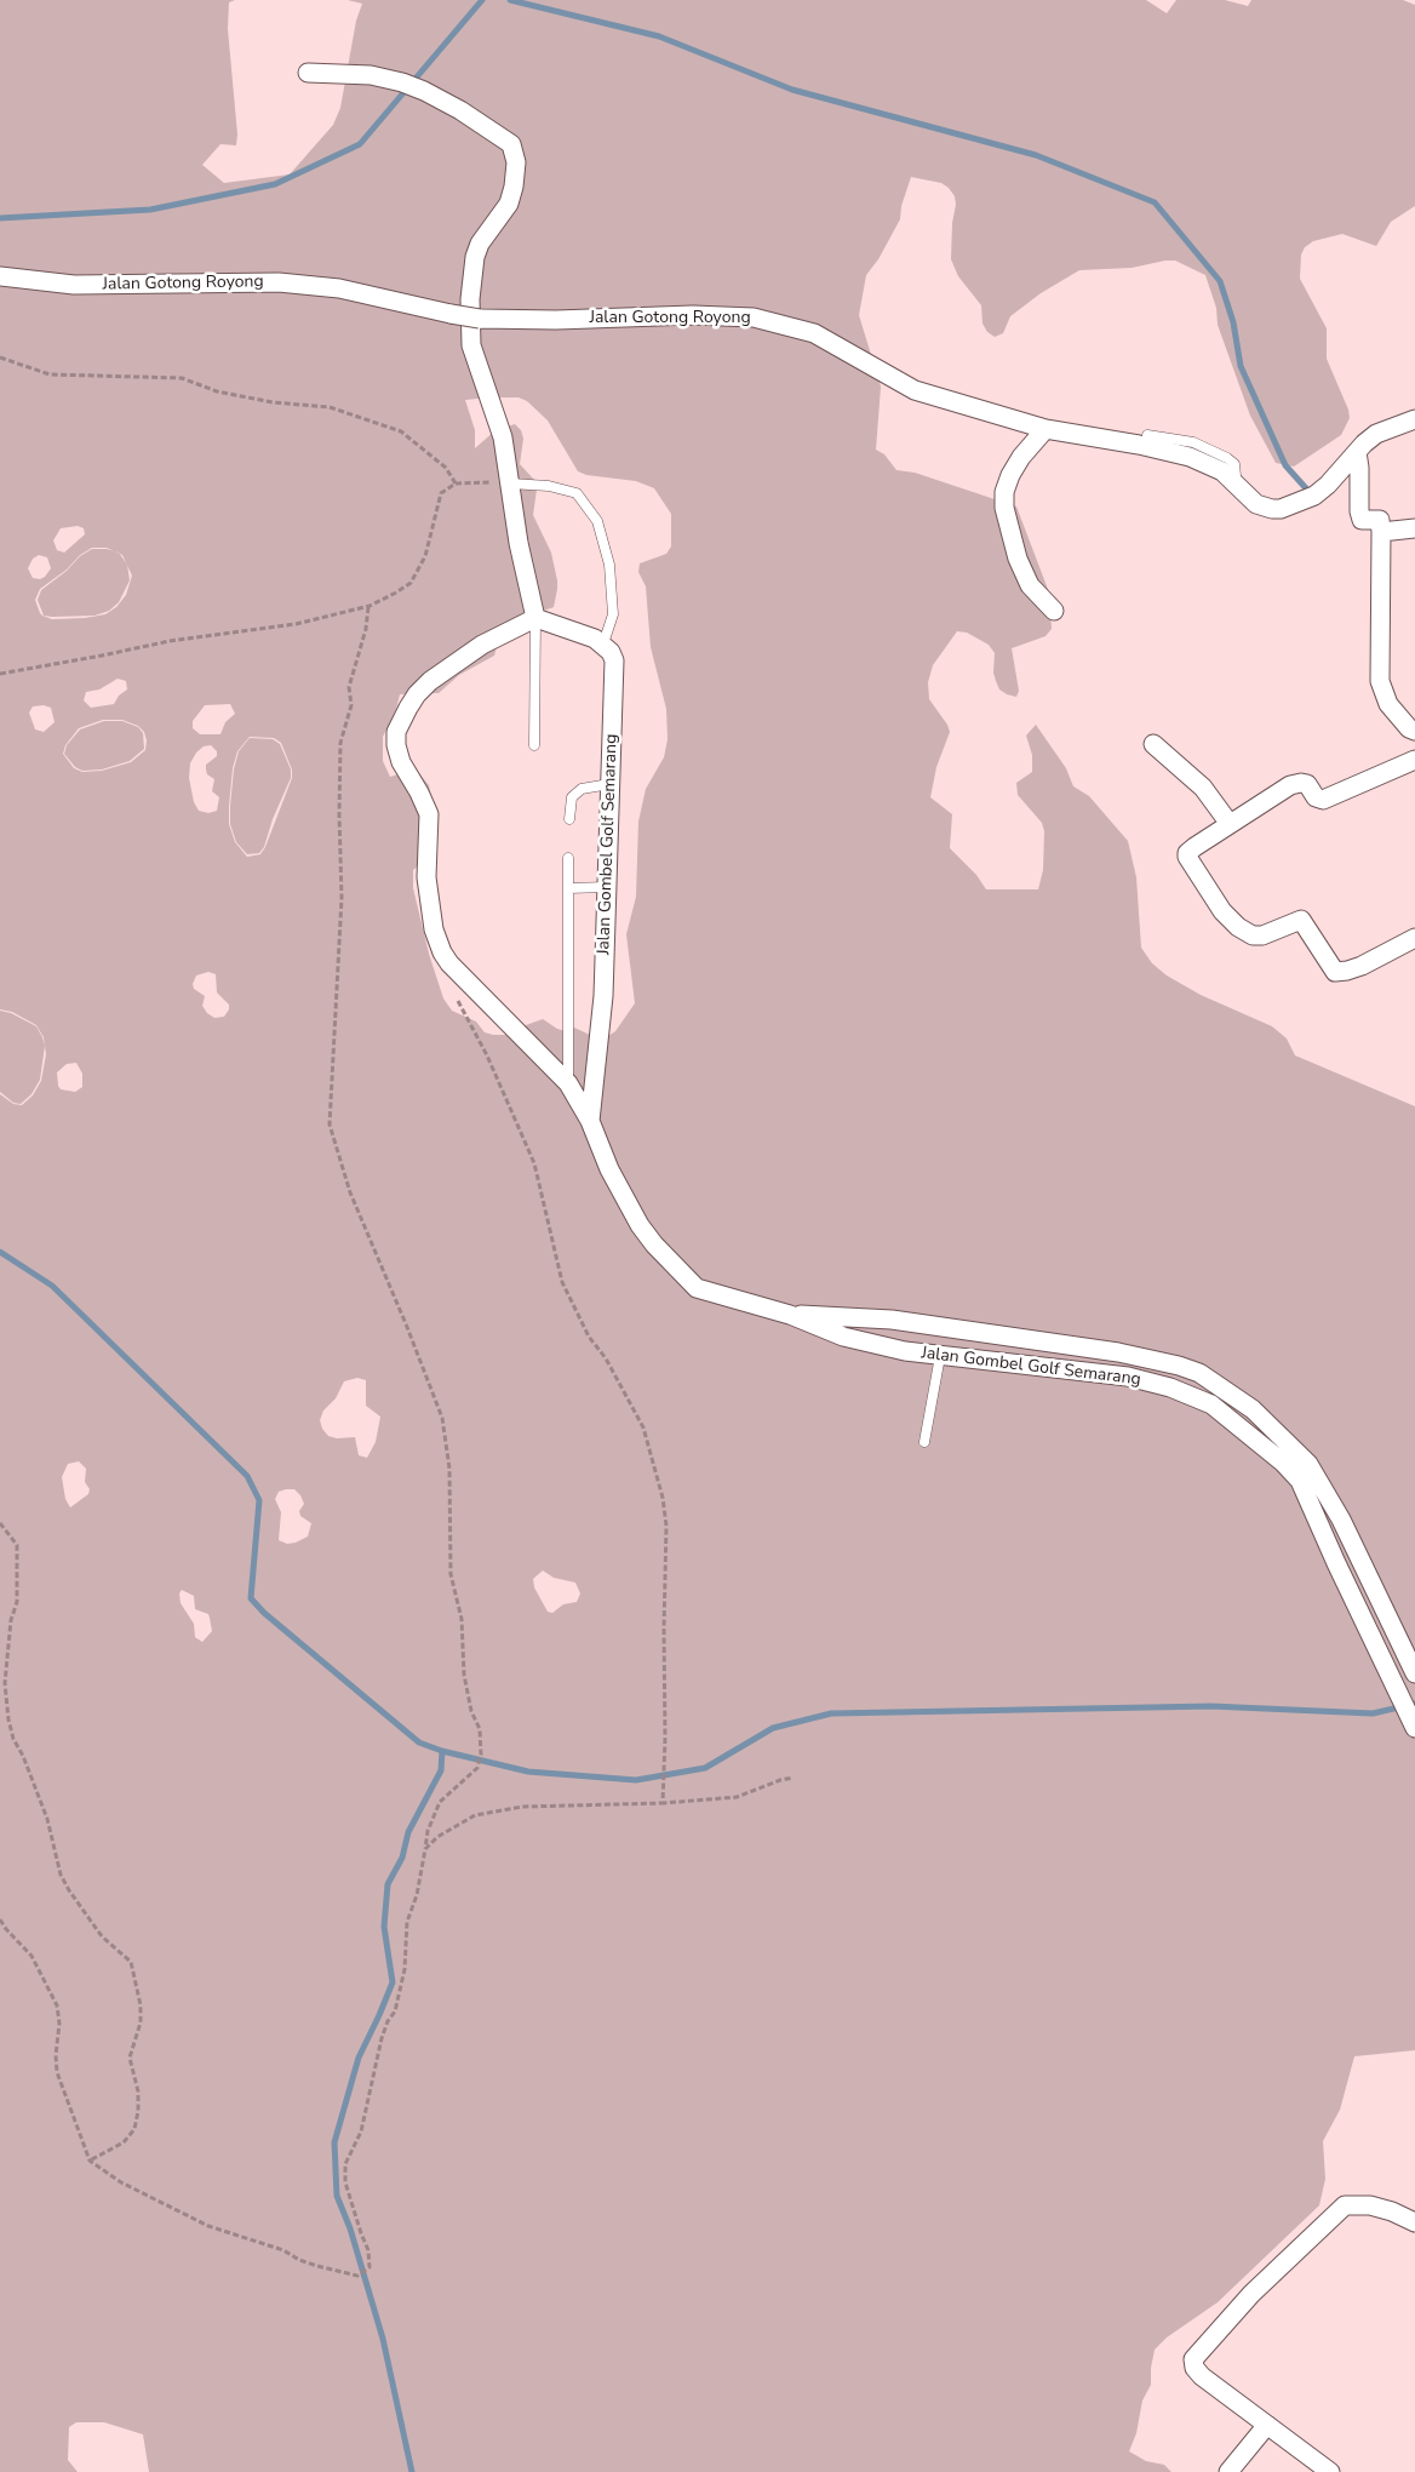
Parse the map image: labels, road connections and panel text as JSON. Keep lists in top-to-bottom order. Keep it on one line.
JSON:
{"streets":{"street":["Jalan Gotong Royong","Jalan Gombel Golf Semarang"]}}
